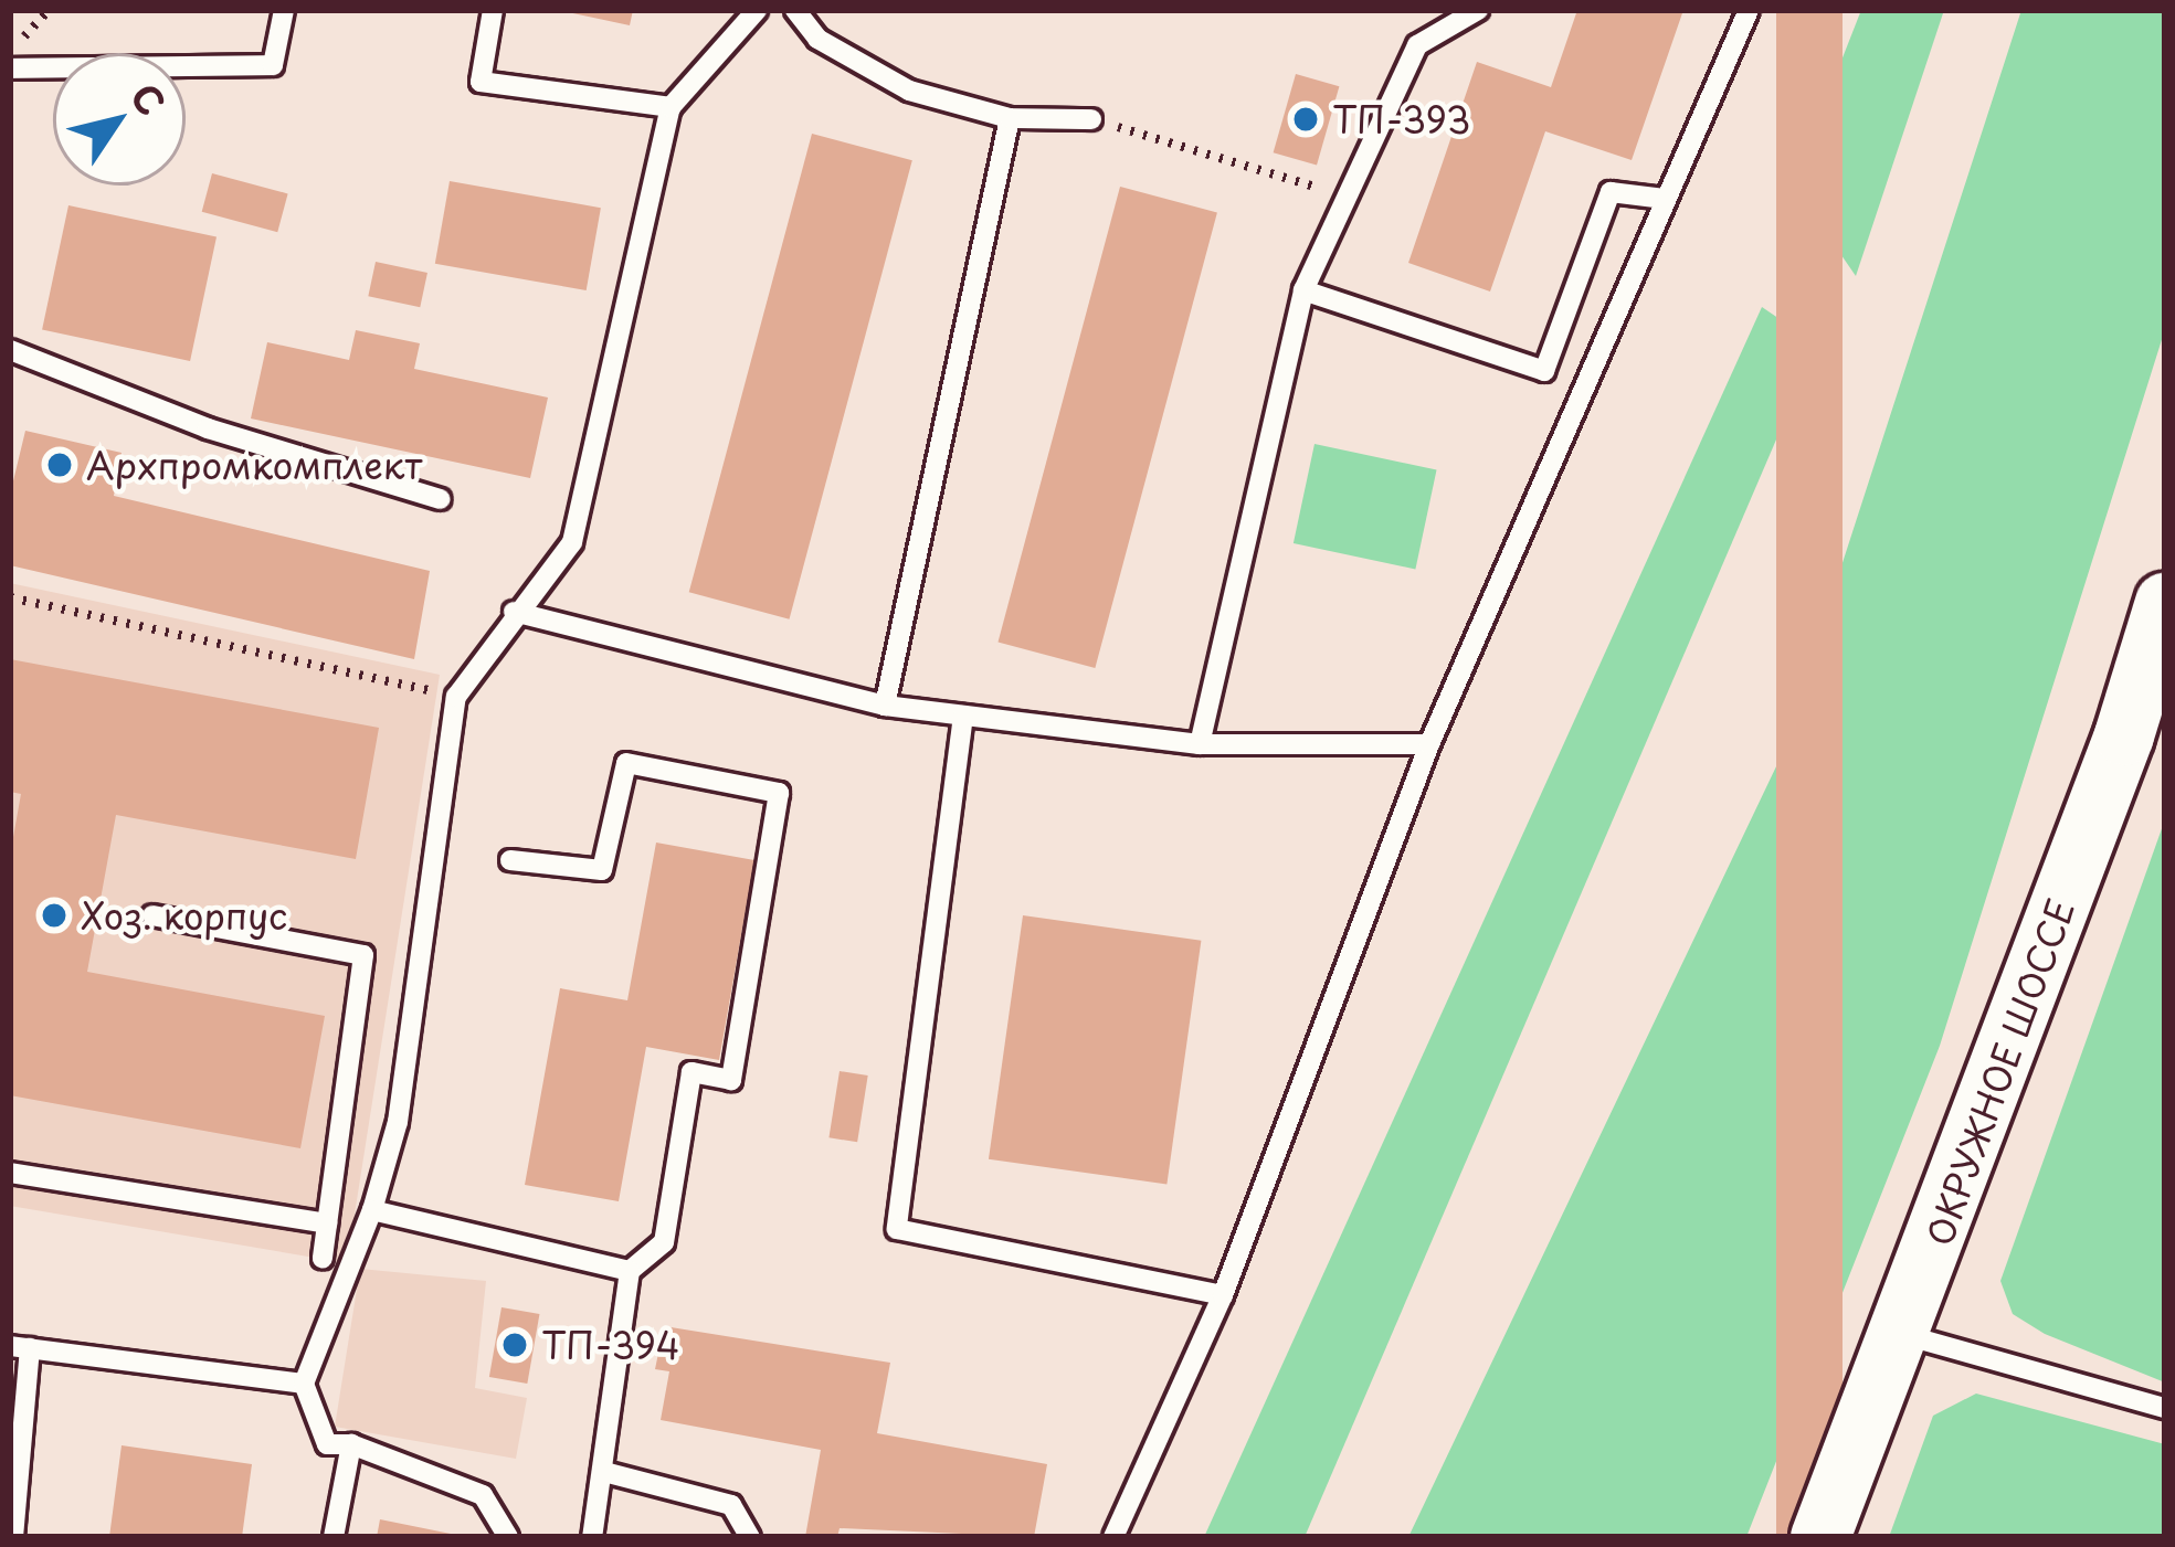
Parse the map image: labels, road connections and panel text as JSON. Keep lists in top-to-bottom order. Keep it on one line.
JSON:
{"streets":{"main road":["ОКРУЖНОЕ ШОССЕ"]},"places":["ТП-393","Архпромкомплект","Хоз. корпус","ТП-394"],"north":"top right"}
